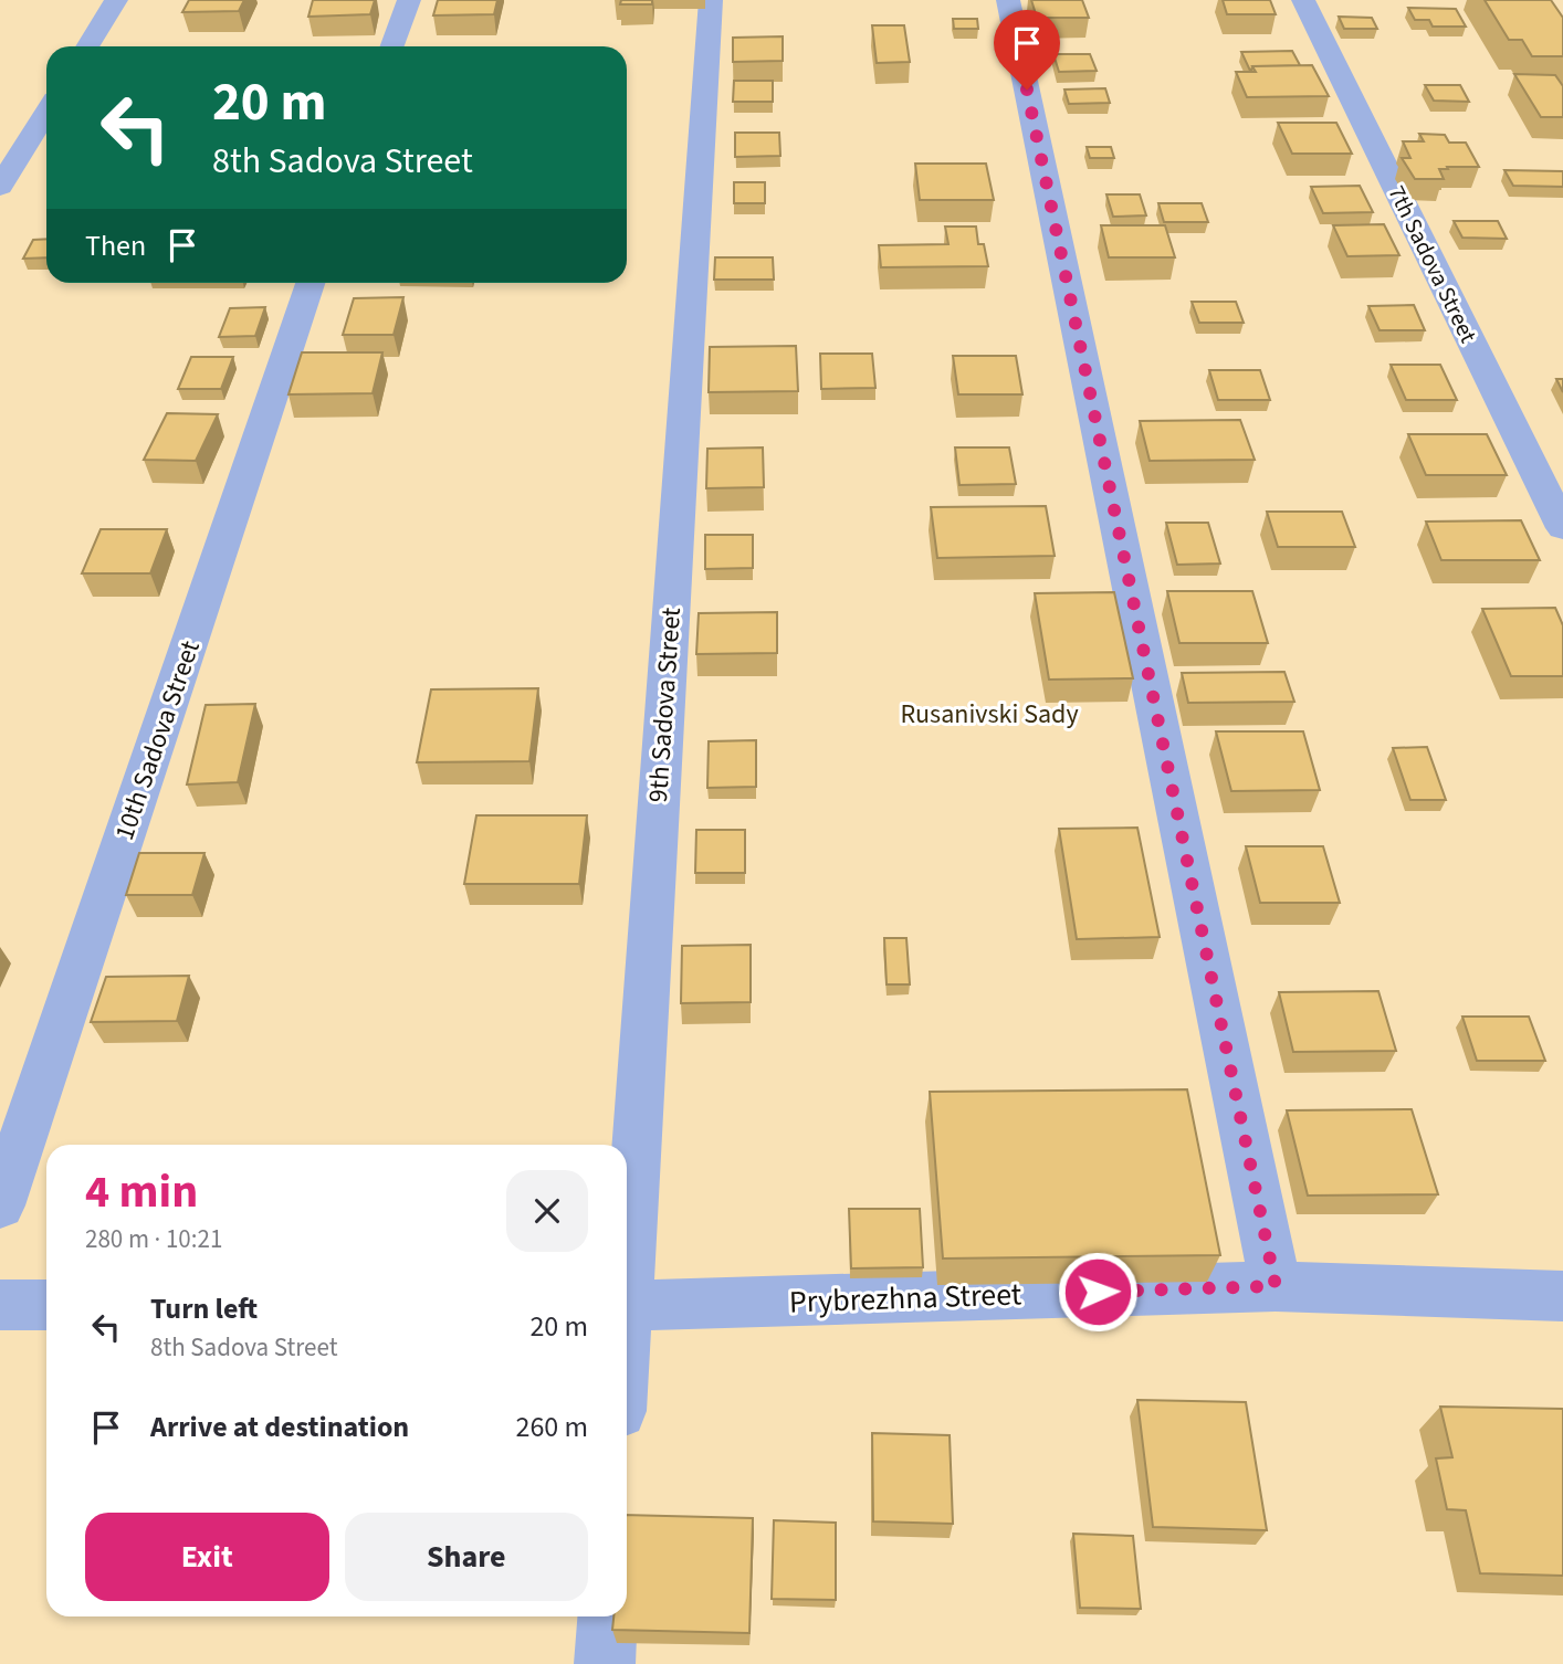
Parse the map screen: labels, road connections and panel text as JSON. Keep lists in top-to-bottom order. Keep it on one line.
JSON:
{"streets":{"street":["7th Sadova Street","9th Sadova Street","10th Sadova Street","Prybrezhna Street"]},"parks":["Rusanivski Sady"],"page":{"turn":["20 m","8th Sadova Street"],"then":"Then","heading":["4 min","280 m · 10:21"],"list":[{"name":"Turn left","note":"8th Sadova Street","value":"20 m"},{"name":"Arrive at destination","value":"260 m"}],"buttons":["Exit","Share"]}}
